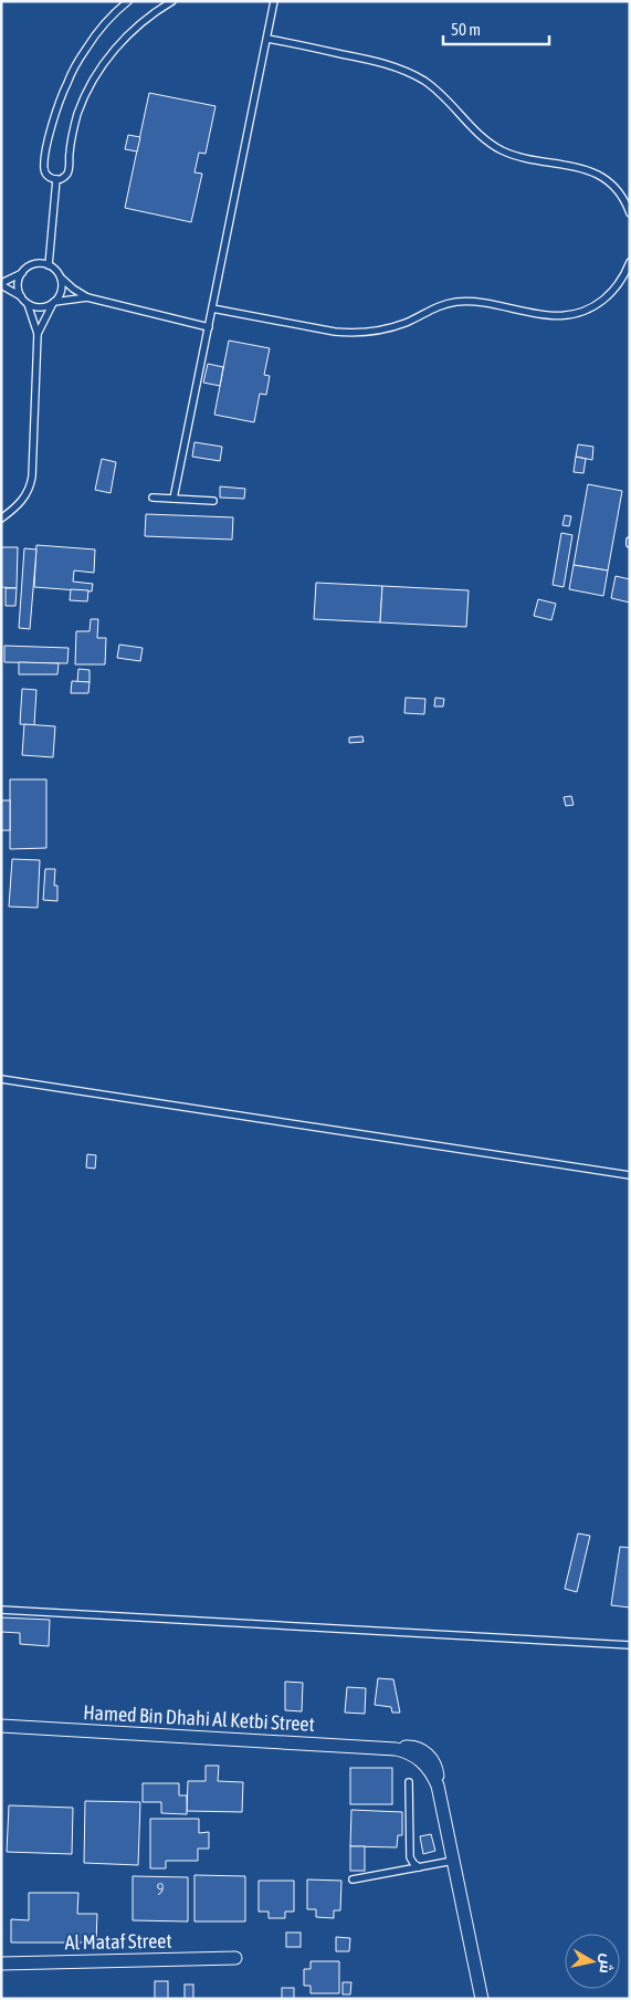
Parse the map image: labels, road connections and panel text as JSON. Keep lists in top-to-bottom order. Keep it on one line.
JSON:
{"streets":{"street":["Hamed Bin Dhahi Al Ketbi Street","Al Mataf Street"]},"house_numbers":["9"],"scale_bar":"50 m","north":"right"}
